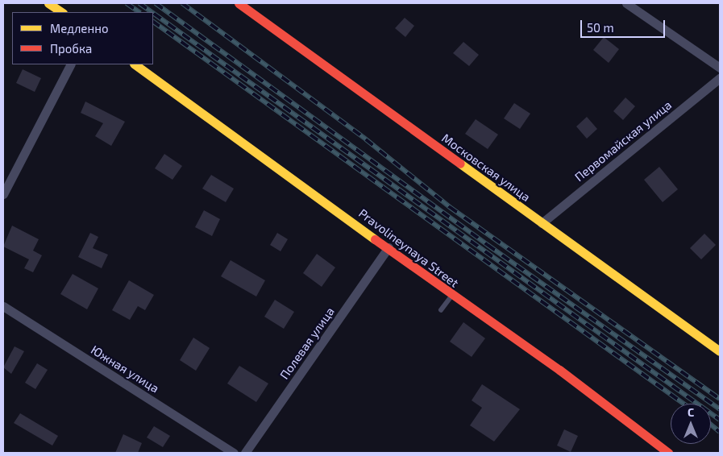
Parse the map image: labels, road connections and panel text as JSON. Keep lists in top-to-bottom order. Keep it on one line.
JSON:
{"streets":{"main road":["Московская улица","Pravolineynaya Street"],"street":["Первомайская улица","Полевая улица","Южная улица"]},"crossings":[["Первомайская улица","Московская улица"],["Pravolineynaya Street","Полевая улица"]],"legend":["Медленно","Пробка"],"scale_bar":"50 m","north":"top"}
